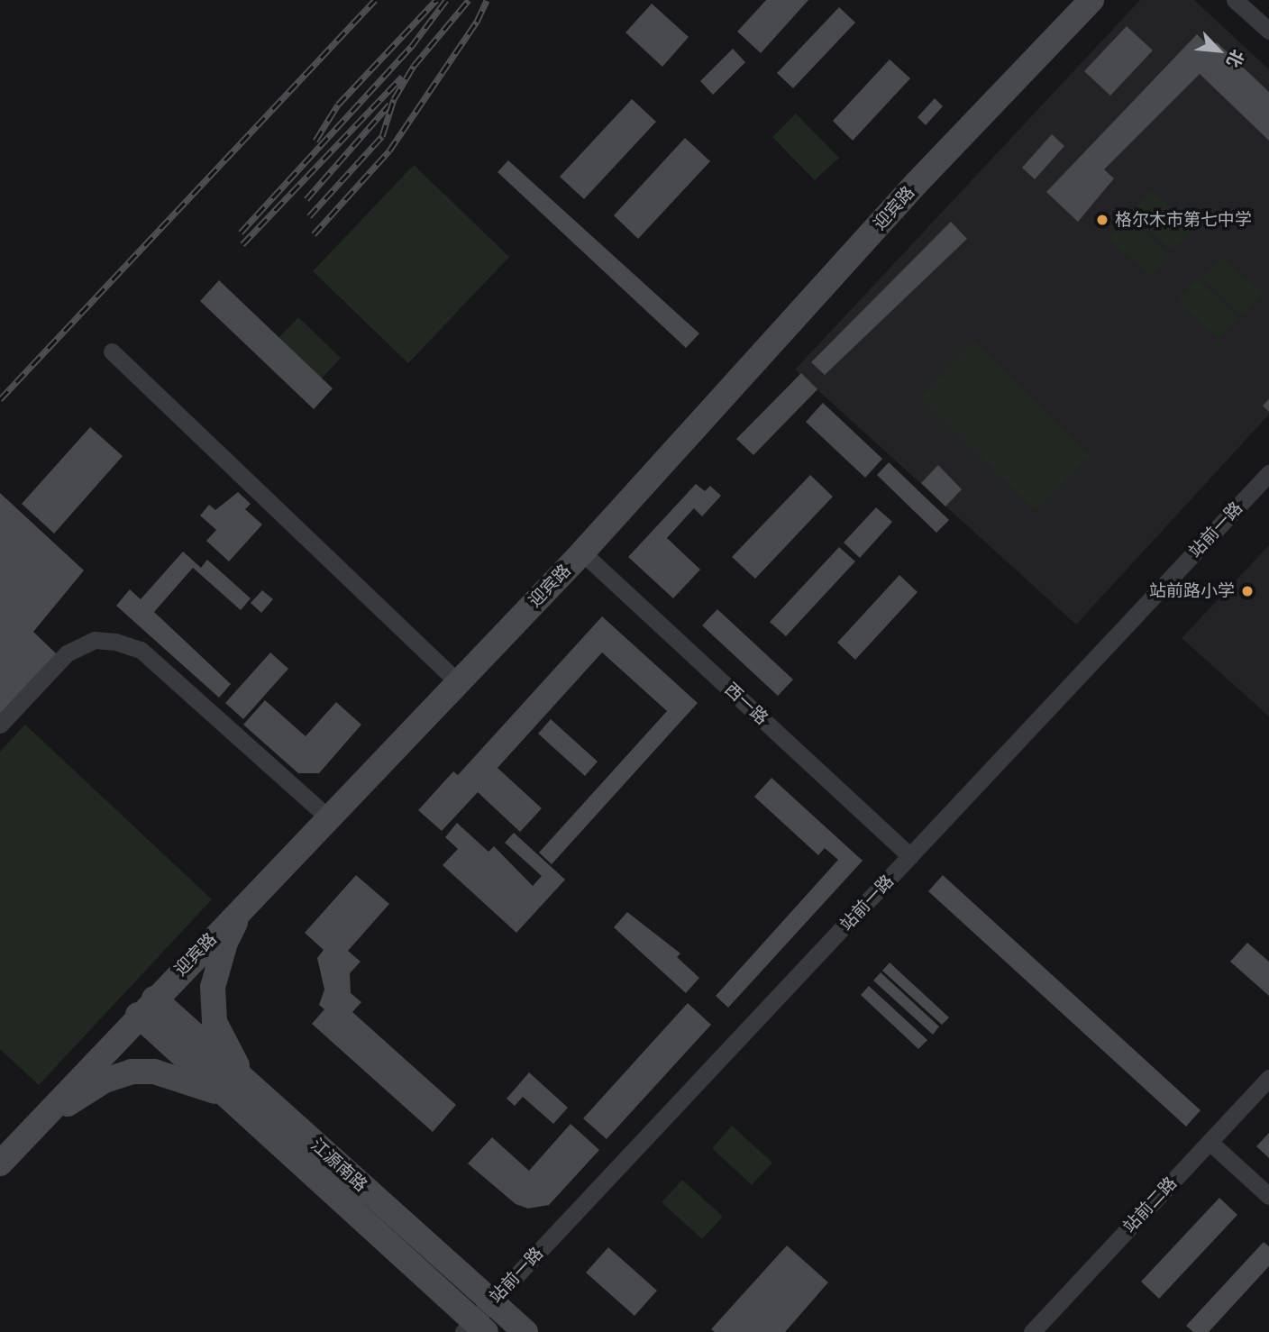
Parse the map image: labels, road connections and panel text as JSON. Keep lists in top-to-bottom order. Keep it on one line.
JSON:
{"streets":{"main road":["迎宾路","江源南路"],"street":["站前一路","西一路","站前二路"]},"crossings":[["迎宾路","西一路"],["迎宾路","江源南路"],["站前一路","西一路"],["站前一路","江源南路"]],"places":["格尔木市第七中学","站前路小学"],"north":"bottom right"}
